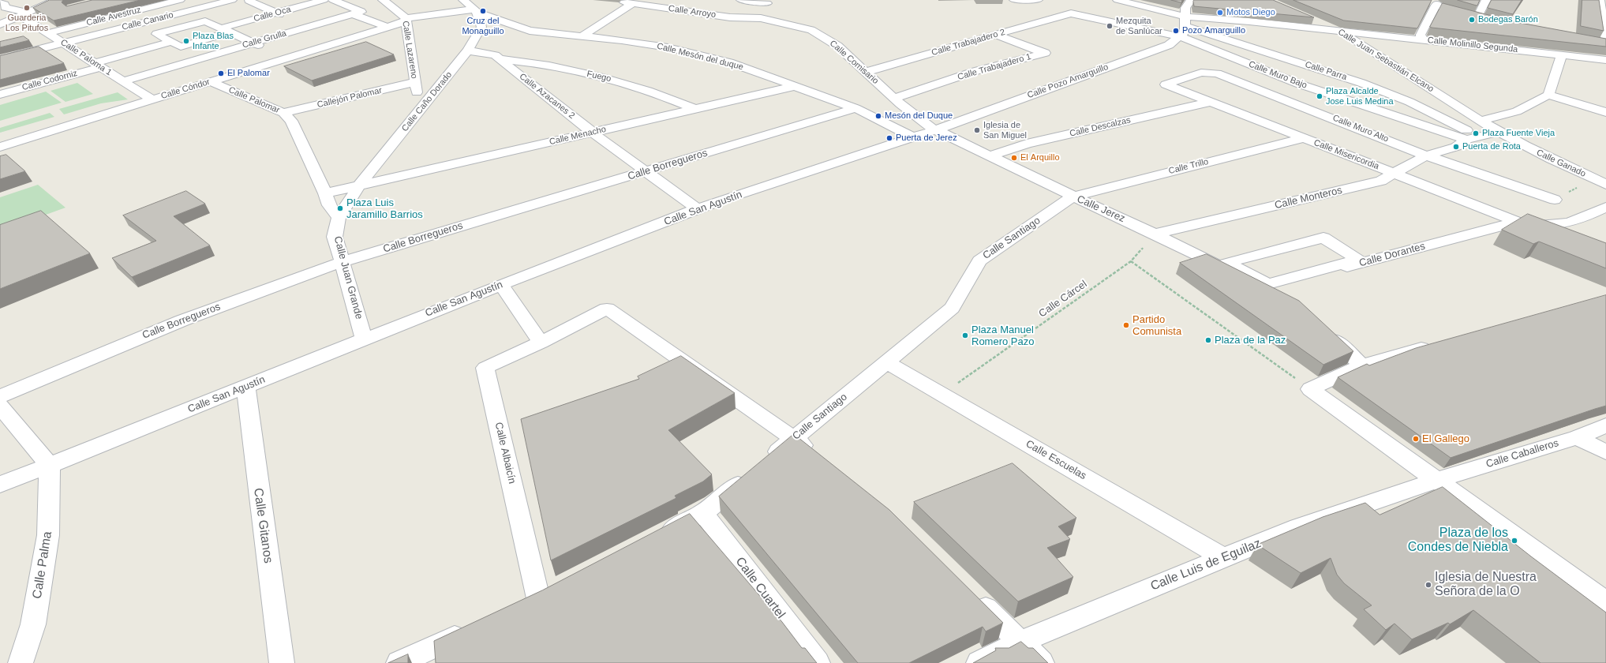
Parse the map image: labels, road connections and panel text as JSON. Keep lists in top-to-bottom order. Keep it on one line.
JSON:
{"streets":{"street":["Calle Arroyo","Calle Oca","Calle Avestruz","Calle Canario","Calle Grulla","Calle Trabajadero 2","Calle Molinillo Segunda","Calle Lazareno","Calle Mesón del duque","Calle Paloma 1","Calle Juan Sebastián Elcano","Calle Comisario","Calle Trabajadero 1","Calle Parra","Calle Muro Bajo","Fuego","Calle Codorniz","Calle Pozo Amarguillo","Calle Cóndor","Calle Azacanes 2","Callejón Palomar","Calle Palomar","Calle Caño Dorado","Calle Descalzas","Calle Muro Alto","Calle Menacho","Calle Misericordia","Calle Ganado","Calle Borregueros","Calle Trillo","Calle Monteros","Calle San Agustín","Calle Jerez","Calle Santiago","Calle Dorantes","Calle Juan Grande","Calle Albaicín","Calle Caballeros","Calle Escuelas","Calle Gitanos","Calle Palma","Calle Luis de Eguilaz","Calle Cuartel"],"path":["Calle Cárcel"]},"crossings":[["Calle Arroyo","Calle Comisario"],["Calle Avestruz","Calle Paloma 1"],["Calle Canario","Calle Paloma 1"],["Calle Grulla","Calle Paloma 1"],["Calle Trabajadero 2","Calle Molinillo Segunda"],["Calle Trabajadero 2","Calle Comisario"],["Calle Trabajadero 2","Calle Trabajadero 1"],["Calle Trabajadero 2","Calle Parra"],["Calle Trabajadero 2","Calle Muro Bajo"],["Calle Trabajadero 2","Calle Pozo Amarguillo"],["Calle Molinillo Segunda","Calle Juan Sebastián Elcano"],["Calle Molinillo Segunda","Calle Parra"],["Calle Molinillo Segunda","Calle Muro Bajo"],["Calle Molinillo Segunda","Calle Pozo Amarguillo"],["Calle Lazareno","Calle Cóndor"],["Calle Lazareno","Callejón Palomar"],["Calle Lazareno","Calle Caño Dorado"],["Calle Mesón del duque","Calle Cóndor"],["Calle Mesón del duque","Calle Caño Dorado"],["Calle Mesón del duque","Calle Menacho"],["Calle Mesón del duque","Calle Borregueros"],["Calle Mesón del duque","Calle San Agustín"],["Calle Paloma 1","Calle Codorniz"],["Calle Paloma 1","Calle Cóndor"],["Calle Juan Sebastián Elcano","Calle Ganado"],["Calle Comisario","Calle Trabajadero 1"],["Calle Comisario","Calle Pozo Amarguillo"],["Calle Comisario","Calle San Agustín"],["Calle Comisario","Calle Jerez"],["Calle Parra","Calle Muro Bajo"],["Calle Parra","Calle Pozo Amarguillo"],["Calle Muro Bajo","Calle Pozo Amarguillo"],["Calle Muro Bajo","Calle Monteros"],["Fuego","Calle Azacanes 2"],["Fuego","Calle Menacho"],["Calle Pozo Amarguillo","Calle San Agustín"],["Calle Pozo Amarguillo","Calle Jerez"],["Calle Cóndor","Calle Palomar"],["Calle Cóndor","Calle Caño Dorado"],["Calle Azacanes 2","Calle Caño Dorado"],["Calle Azacanes 2","Calle Menacho"],["Calle Azacanes 2","Calle Borregueros"],["Calle Azacanes 2","Calle San Agustín"],["Callejón Palomar","Calle Palomar"],["Calle Caño Dorado","Calle Menacho"],["Calle Descalzas","Calle Misericordia"],["Calle Descalzas","Calle Jerez"],["Calle Muro Alto","Calle Misericordia"],["Calle Muro Alto","Calle Monteros"],["Calle Misericordia","Calle Trillo"],["Calle Misericordia","Calle Monteros"],["Calle Misericordia","Calle Dorantes"],["Calle Borregueros","Calle Juan Grande"],["Calle Trillo","Calle Jerez"],["Calle Trillo","Calle Santiago"],["Calle Monteros","Calle Jerez"],["Calle San Agustín","Calle Jerez"],["Calle San Agustín","Calle Juan Grande"],["Calle San Agustín","Calle Gitanos"],["Calle San Agustín","Calle Palma"],["Calle Jerez","Calle Santiago"],["Calle Jerez","Calle Dorantes"],["Calle Santiago","Calle Escuelas"],["Calle Santiago","Calle Cuartel"],["Calle Cárcel","Calle Escuelas"],["Calle Caballeros","Calle Luis de Eguilaz"],["Calle Escuelas","Calle Luis de Eguilaz"]],"places":["Guarderia Los Pitufos","Cruz del Monaguillo","Motos Diego","Bodegas Barón","Mezquita de Sanlúcar","Pozo Amarguillo","Plaza Blas Infante","El Palomar","Plaza Alcalde Jose Luis Medina","Mesón del Duque","Iglesia de San Miguel","Plaza Fuente Vieja","Puerta de Jerez","Puerta de Rota","El Arquillo","Plaza Luis Jaramillo Barrios","Partido Comunista","Plaza Manuel Romero Pazo","Plaza de la Paz","El Gallego","Plaza de los Condes de Niebla","Iglesia de Nuestra Señora de la O"]}
